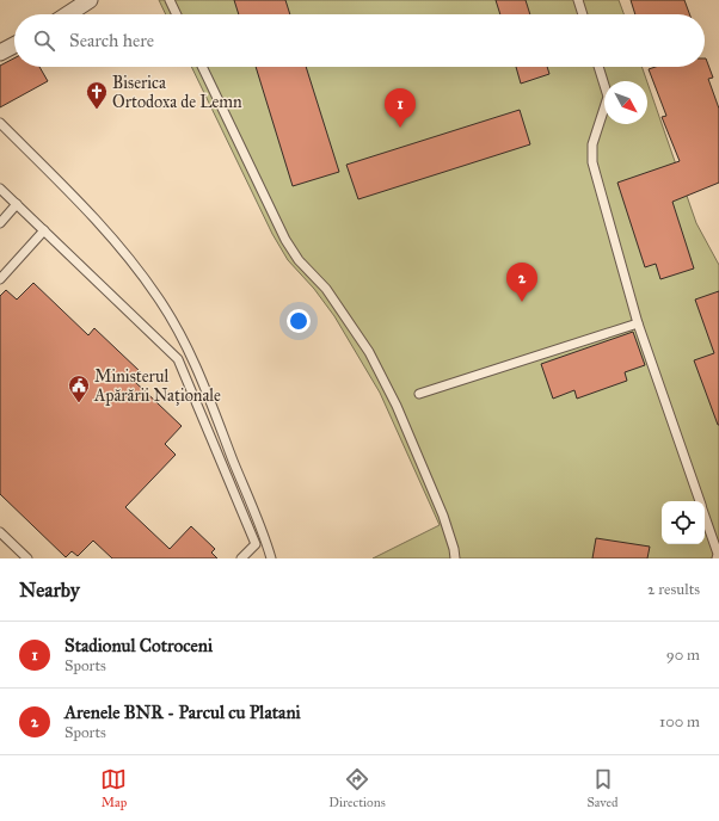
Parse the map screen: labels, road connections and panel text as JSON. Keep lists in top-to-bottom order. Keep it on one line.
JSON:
{"places":{"church":["Biserica Ortodoxa de Lemn"],"public building":["Ministerul Apărării Naţionale"]},"north":"bottom right","page":{"search":"Search here","pins":["1","2"],"heading":["Nearby","2 results"],"list":[{"mark":"1","name":"Stadionul Cotroceni","note":"Sports","value":"90 m"},{"mark":"2","name":"Arenele BNR - Parcul cu Platani","note":"Sports","value":"100 m"}],"nav":["Map","Directions","Saved"]}}
